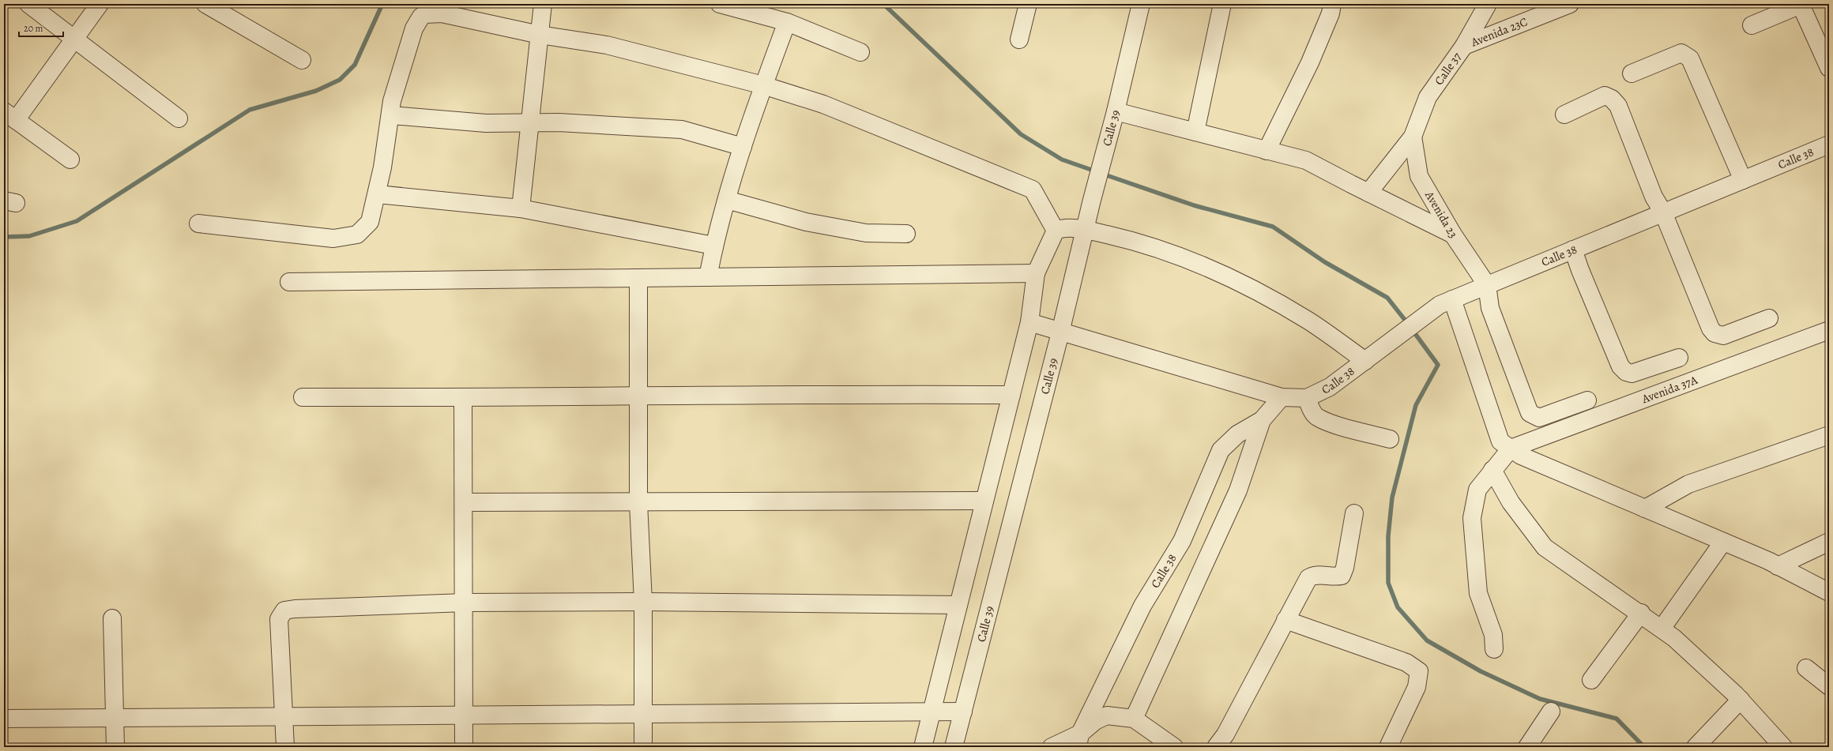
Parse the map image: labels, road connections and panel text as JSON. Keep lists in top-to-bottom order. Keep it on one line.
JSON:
{"streets":{"street":["Avenida 23C","Calle 37","Calle 39","Calle 38","Avenida 23","Avenida 37A"]},"crossings":[["Avenida 23C","Calle 37"],["Calle 37","Avenida 23"],["Calle 38","Avenida 23"]],"scale_bar":"20 m"}
